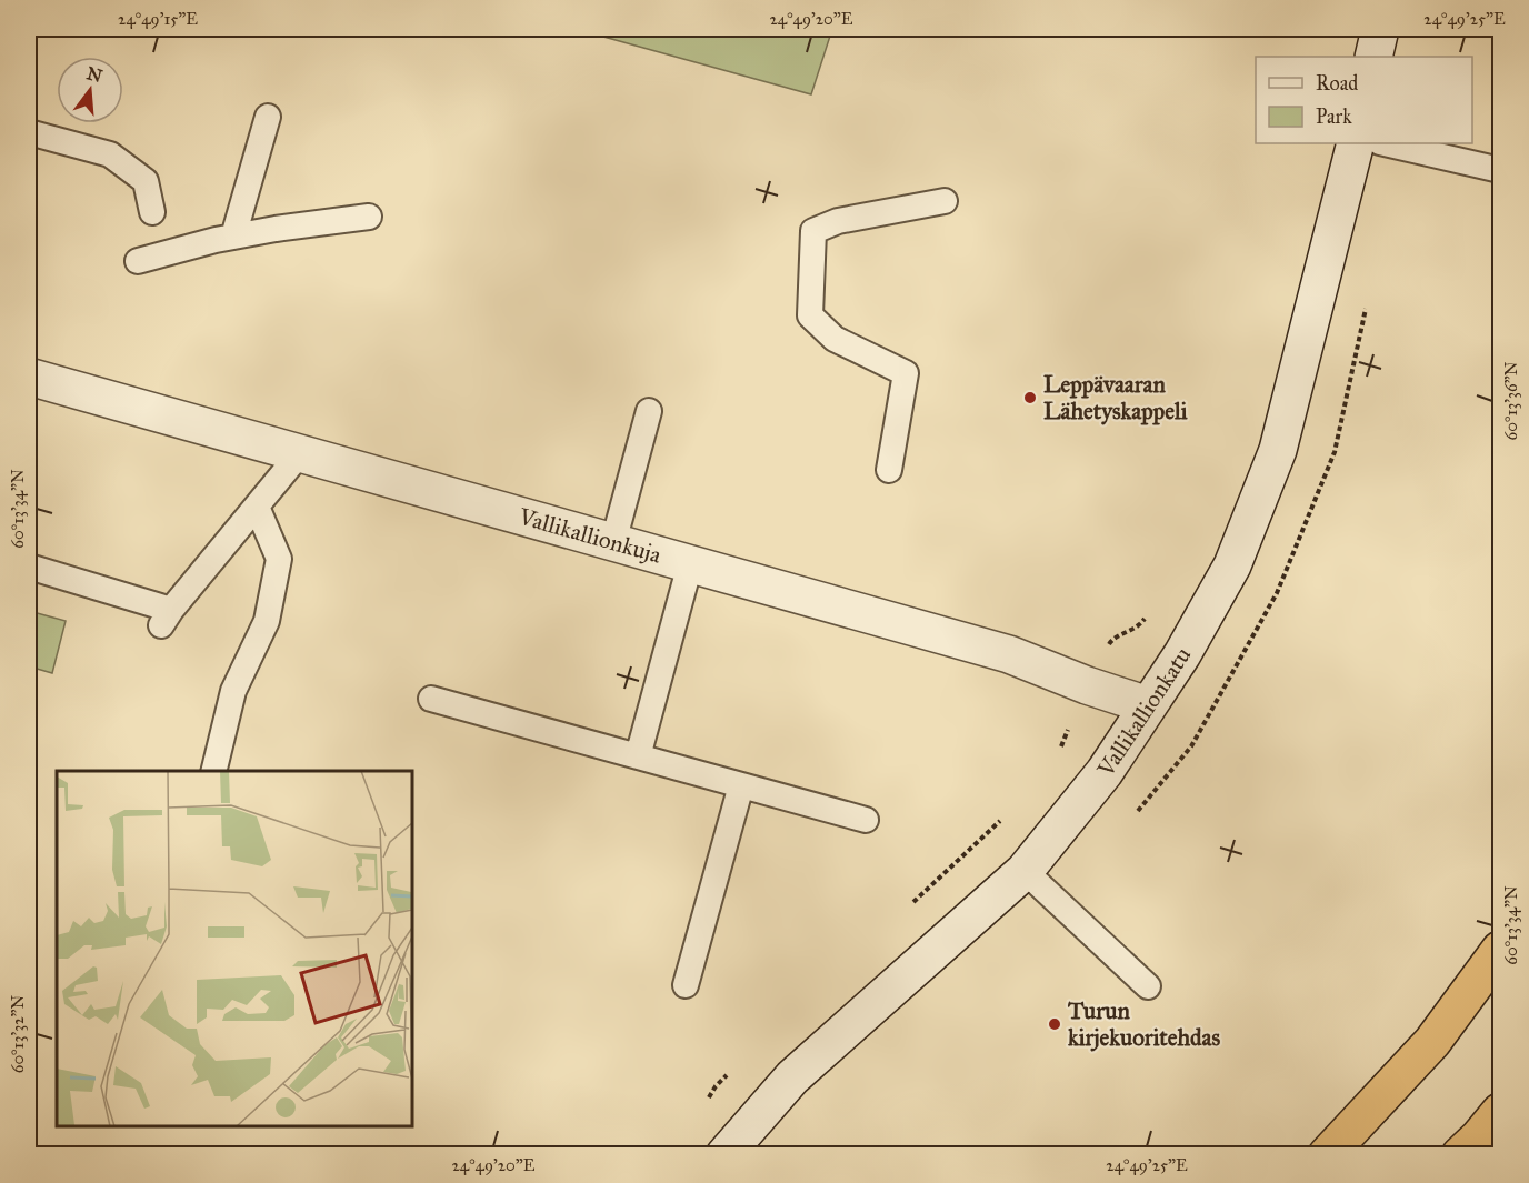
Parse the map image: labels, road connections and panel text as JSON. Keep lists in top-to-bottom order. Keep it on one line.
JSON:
{"streets":{"street":["Vallikallionkuja","Vallikallionkatu"]},"crossings":[["Vallikallionkuja","Vallikallionkatu"]],"places":["Leppävaaran Lähetyskappeli","Turun kirjekuoritehdas"],"legend":["Road","Park"],"north":"top","coordinates":["24°49'15\"E","24°49'20\"E","24°49'25\"E","60°13'36\"N","60°13'34\"N","60°13'32\"N"]}
